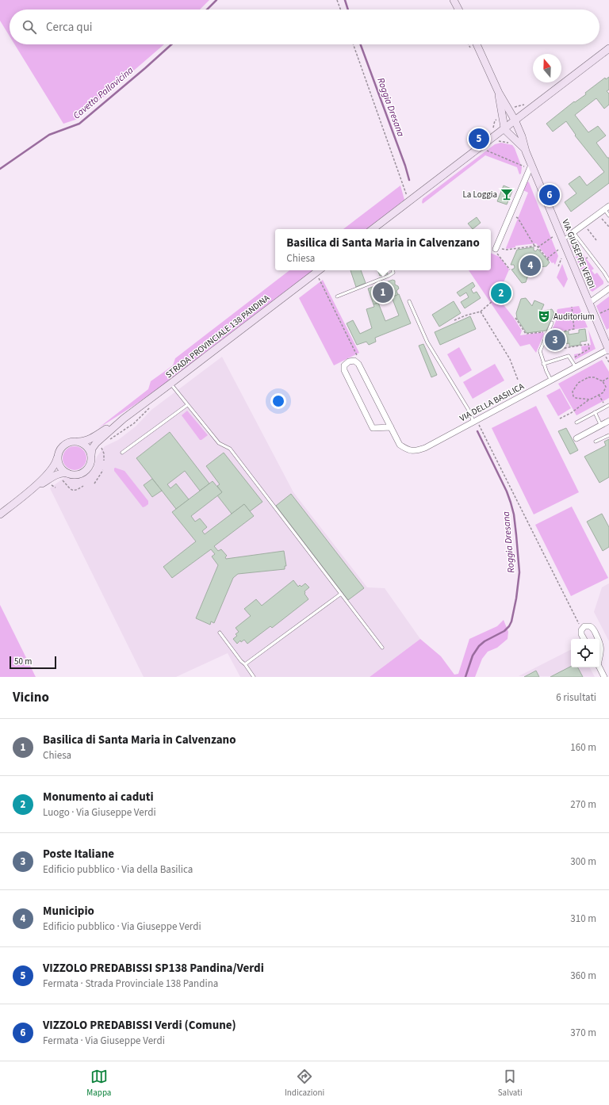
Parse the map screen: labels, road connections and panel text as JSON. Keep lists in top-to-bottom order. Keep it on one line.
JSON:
{"streets":{"street":["VIA GIUSEPPE VERDI","STRADA PROVINCIALE 138 PANDINA","VIA DELLA BASILICA"]},"crossings":[["VIA GIUSEPPE VERDI","VIA DELLA BASILICA"]],"water":["Cavetto Pallavicina","Roggia Dresana"],"places":{"bar":["La Loggia"],"theatre":["Auditorium"]},"scale_bar":"50 m","north":"top","page":{"search":"Cerca qui","pins":["5","6","4","1","2","3"],"popup":["Basilica di Santa Maria in Calvenzano","Chiesa"],"scale":"50 m","heading":["Vicino","6 risultati"],"list":[{"mark":"1","name":"Basilica di Santa Maria in Calvenzano","note":"Chiesa","value":"160 m"},{"mark":"2","name":"Monumento ai caduti","note":"Luogo · Via Giuseppe Verdi","value":"270 m"},{"mark":"3","name":"Poste Italiane","note":"Edificio pubblico · Via della Basilica","value":"300 m"},{"mark":"4","name":"Municipio","note":"Edificio pubblico · Via Giuseppe Verdi","value":"310 m"},{"mark":"5","name":"VIZZOLO PREDABISSI SP138 Pandina/Verdi","note":"Fermata · Strada Provinciale 138 Pandina","value":"360 m"},{"mark":"6","name":"VIZZOLO PREDABISSI Verdi (Comune)","note":"Fermata · Via Giuseppe Verdi","value":"370 m"}],"nav":["Mappa","Indicazioni","Salvati"]}}
